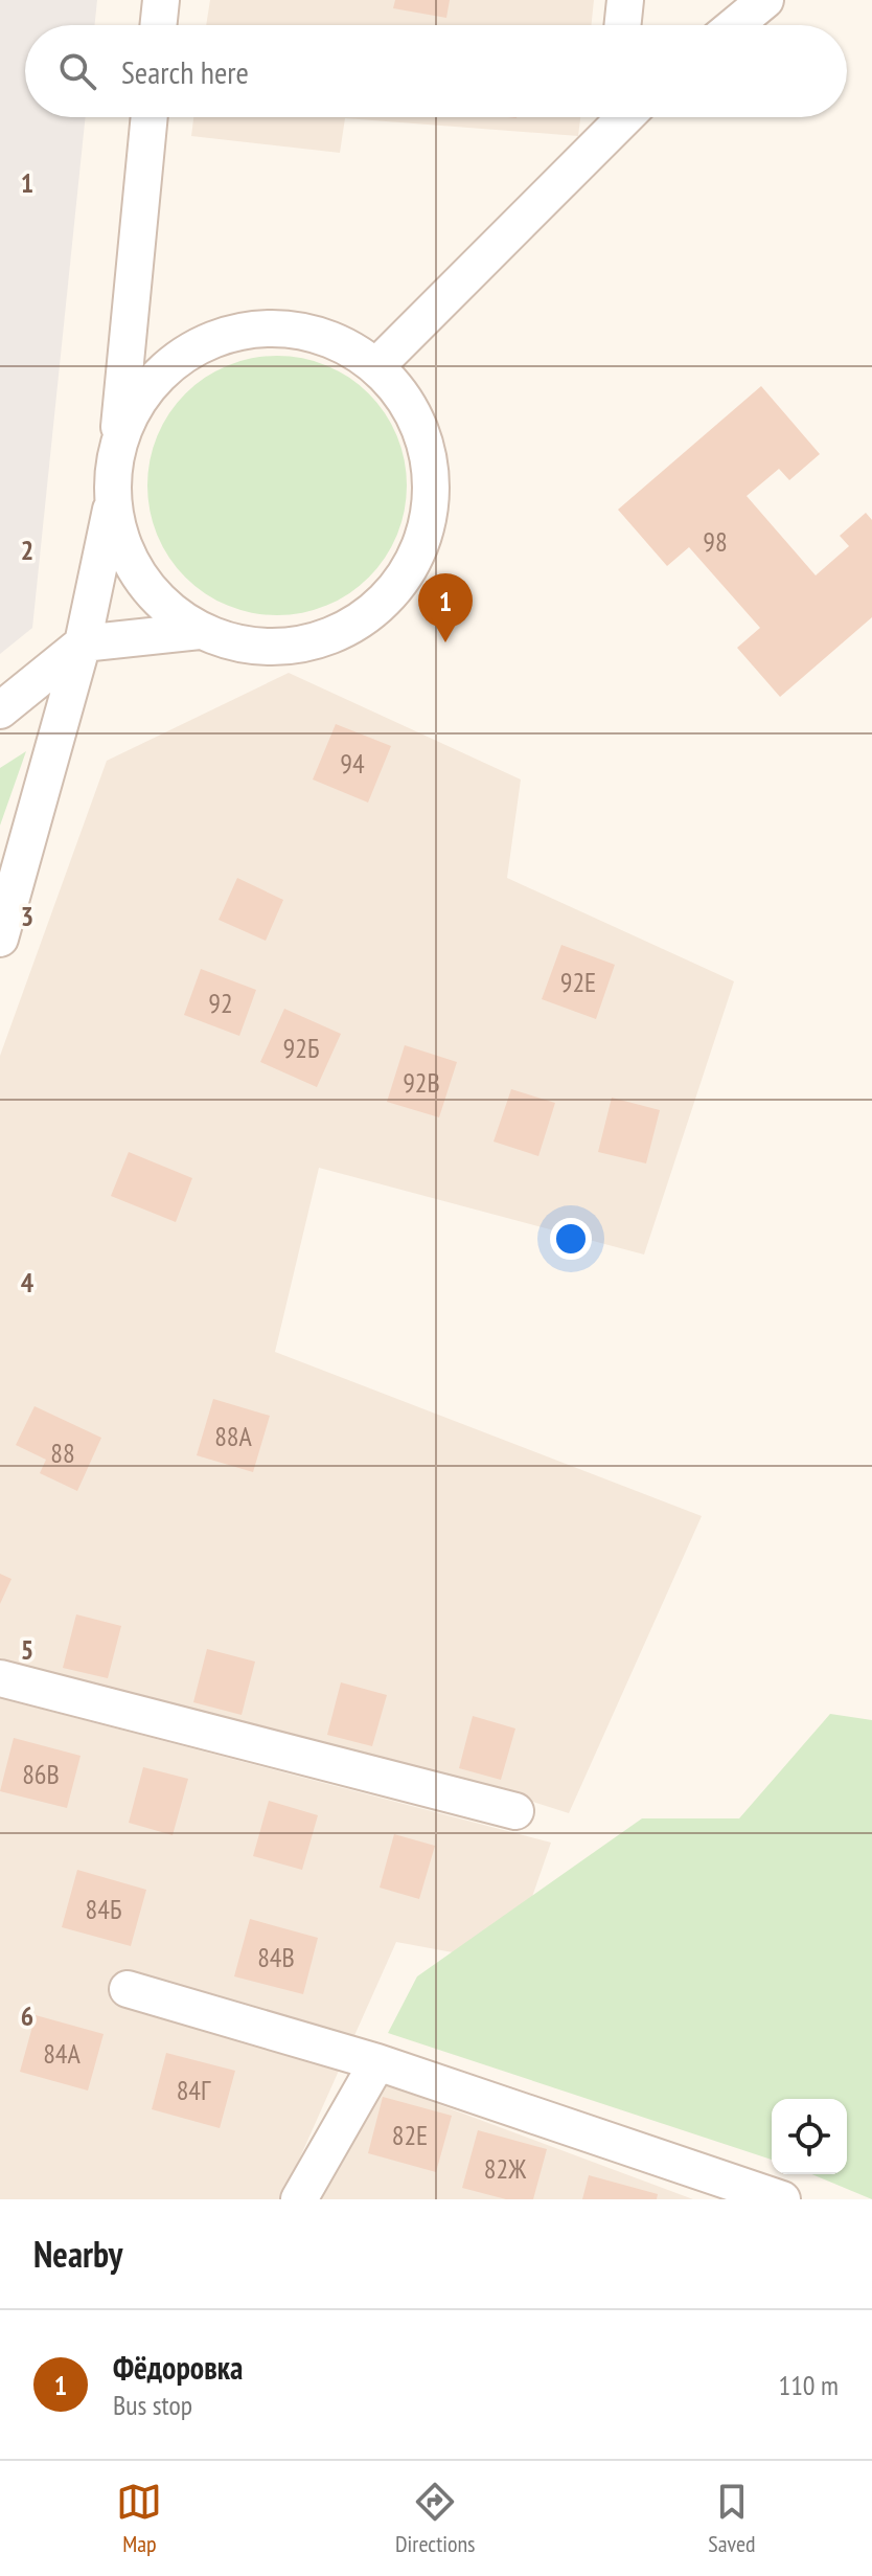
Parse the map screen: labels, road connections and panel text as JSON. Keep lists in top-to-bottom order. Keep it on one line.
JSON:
{"house_numbers":["98","94","92Е","92","92Б","92В","88А","88","86В","84Б","84В","84А","84Г","82Е","82Ж"],"page":{"search":"Search here","pins":"1","heading":"Nearby","list":[{"mark":"1","name":"Фёдоровка","note":"Bus stop","value":"110 m"}],"nav":["Map","Directions","Saved"]},"grid":{"rows":["1","2","3","4","5","6"]}}
